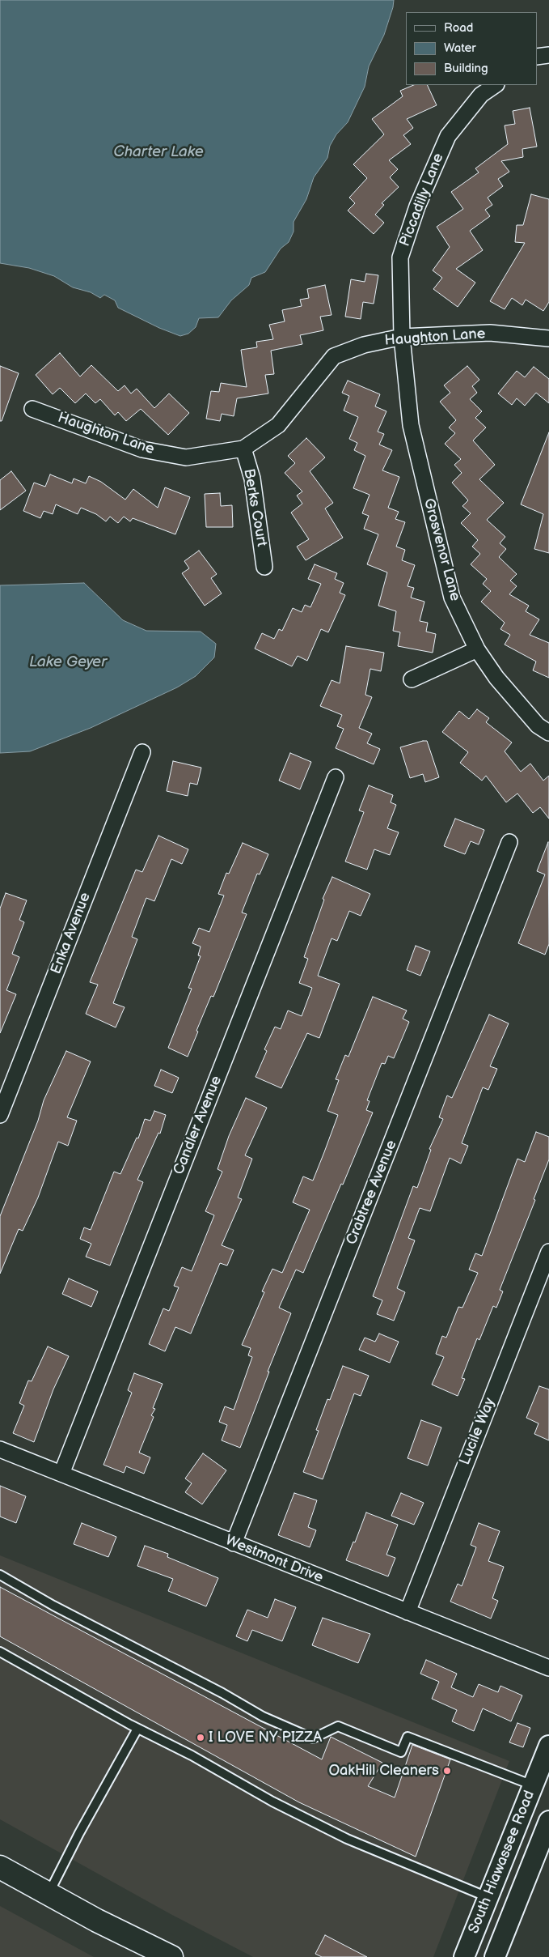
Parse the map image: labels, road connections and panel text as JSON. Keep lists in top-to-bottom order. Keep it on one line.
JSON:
{"streets":{"street":["Piccadilly Lane","Haughton Lane","Berks Court","Grosvenor Lane","Enka Avenue","Candler Avenue","Crabtree Avenue","Lucile Way","Westmont Drive","South Hiawassee Road"]},"crossings":[["Piccadilly Lane","Haughton Lane"],["Piccadilly Lane","Grosvenor Lane"],["Haughton Lane","Berks Court"],["Haughton Lane","Grosvenor Lane"],["Candler Avenue","Westmont Drive"],["Crabtree Avenue","Westmont Drive"],["Lucile Way","Westmont Drive"]],"water":["Charter Lake","Lake Geyer"],"places":["I LOVE NY PIZZA","OakHill Cleaners"],"legend":["Road","Water","Building"]}
